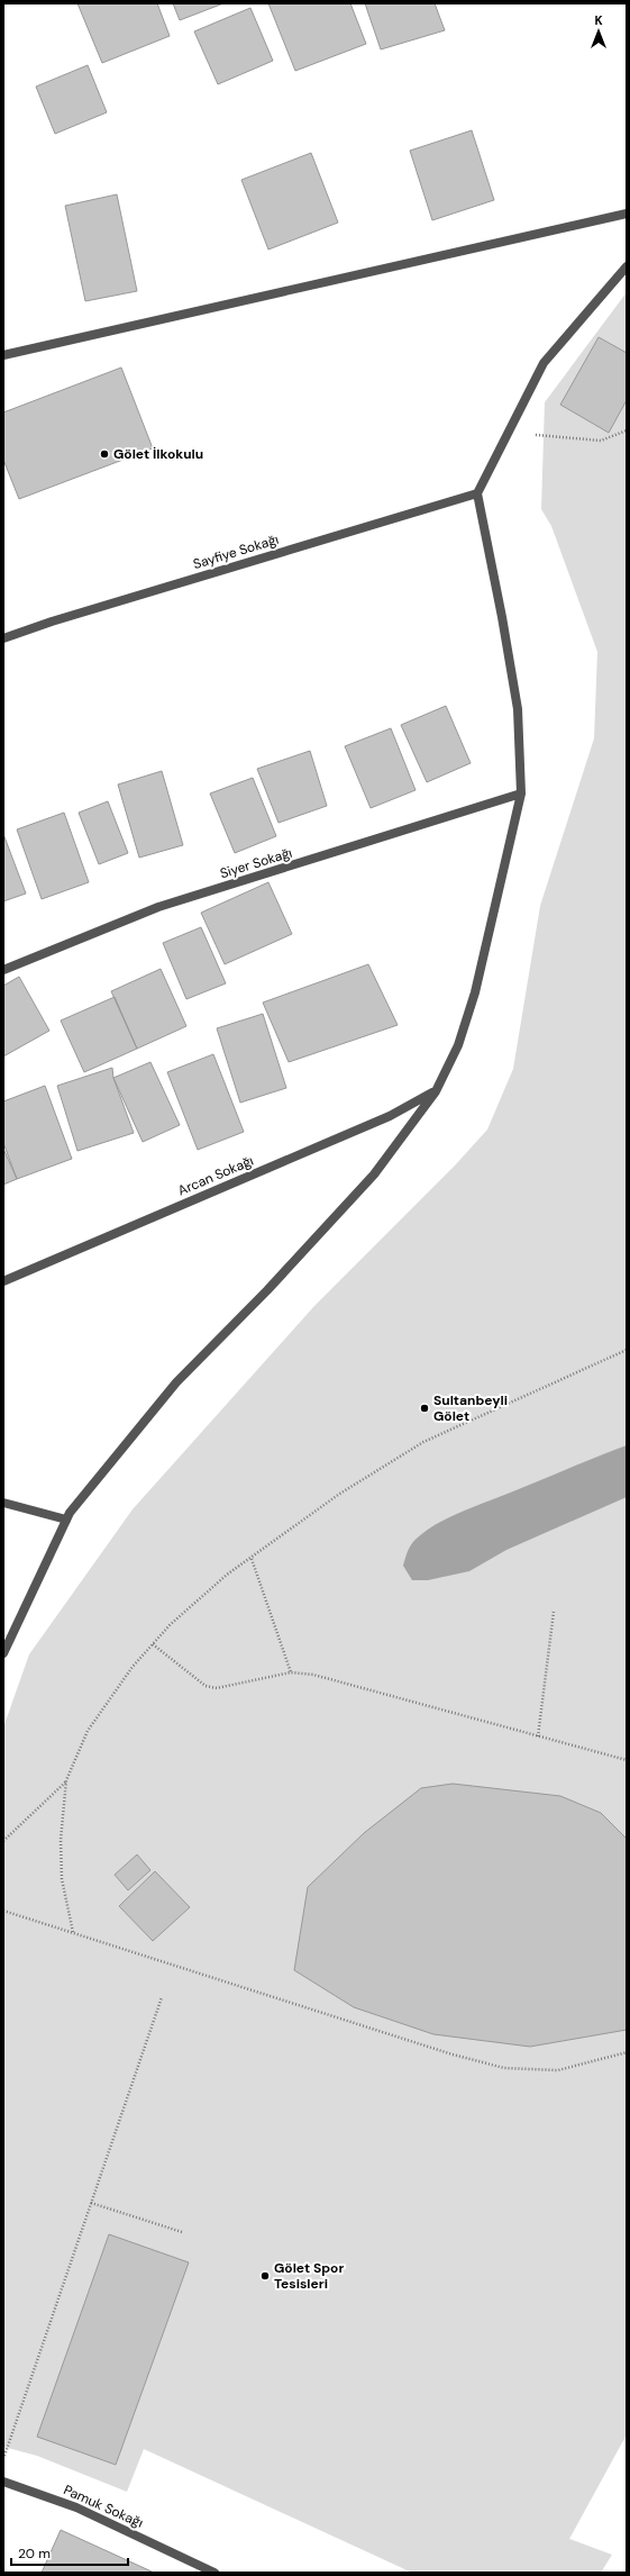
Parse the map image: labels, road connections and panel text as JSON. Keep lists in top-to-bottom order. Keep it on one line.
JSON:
{"streets":{"street":["Sayfiye Sokağı","Siyer Sokağı","Arcan Sokağı","Pamuk Sokağı"]},"places":["Gölet İlkokulu","Sultanbeyli Gölet","Gölet Spor Tesisleri"],"scale_bar":"20 m","north":"top"}
